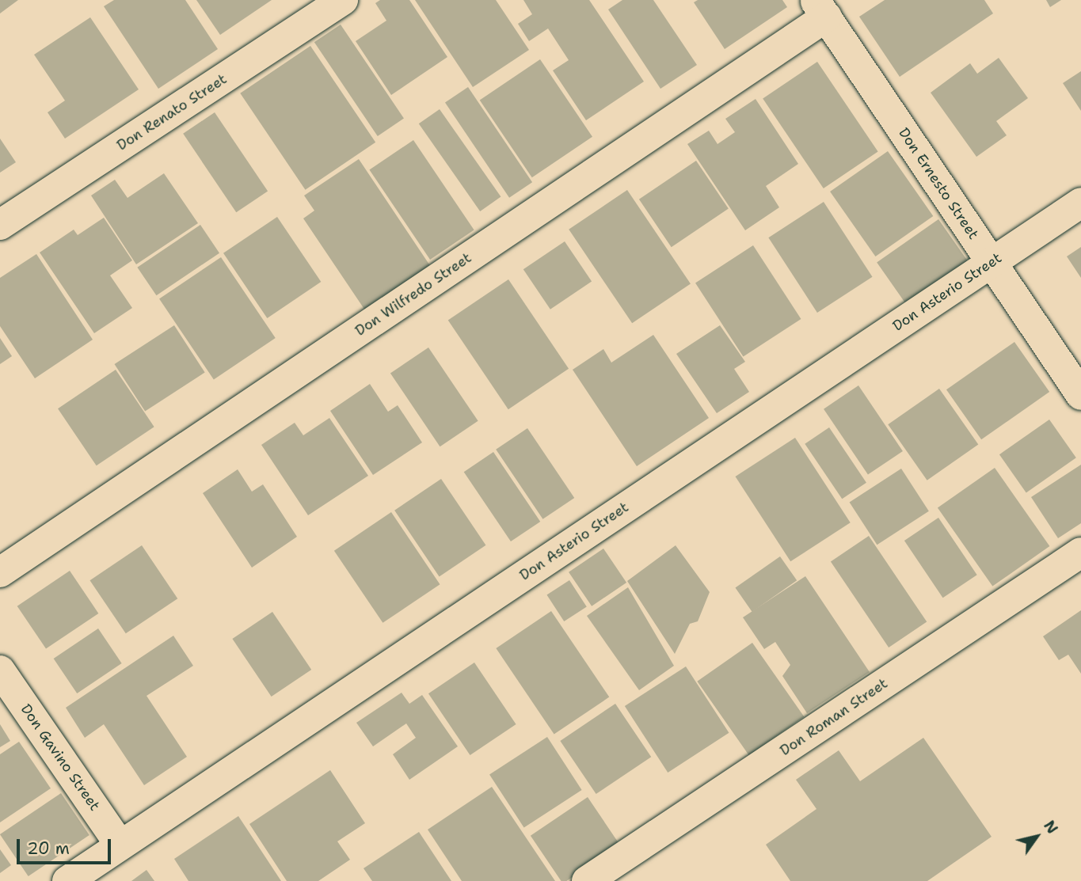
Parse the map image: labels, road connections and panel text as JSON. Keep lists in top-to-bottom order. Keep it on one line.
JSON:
{"streets":{"street":["Don Renato Street","Don Ernesto Street","Don Asterio Street","Don Wilfredo Street","Don Roman Street","Don Gavino Street"]},"crossings":[["Don Ernesto Street","Don Asterio Street"],["Don Ernesto Street","Don Wilfredo Street"],["Don Asterio Street","Don Gavino Street"]],"scale_bar":"20 m","north":"top right"}
